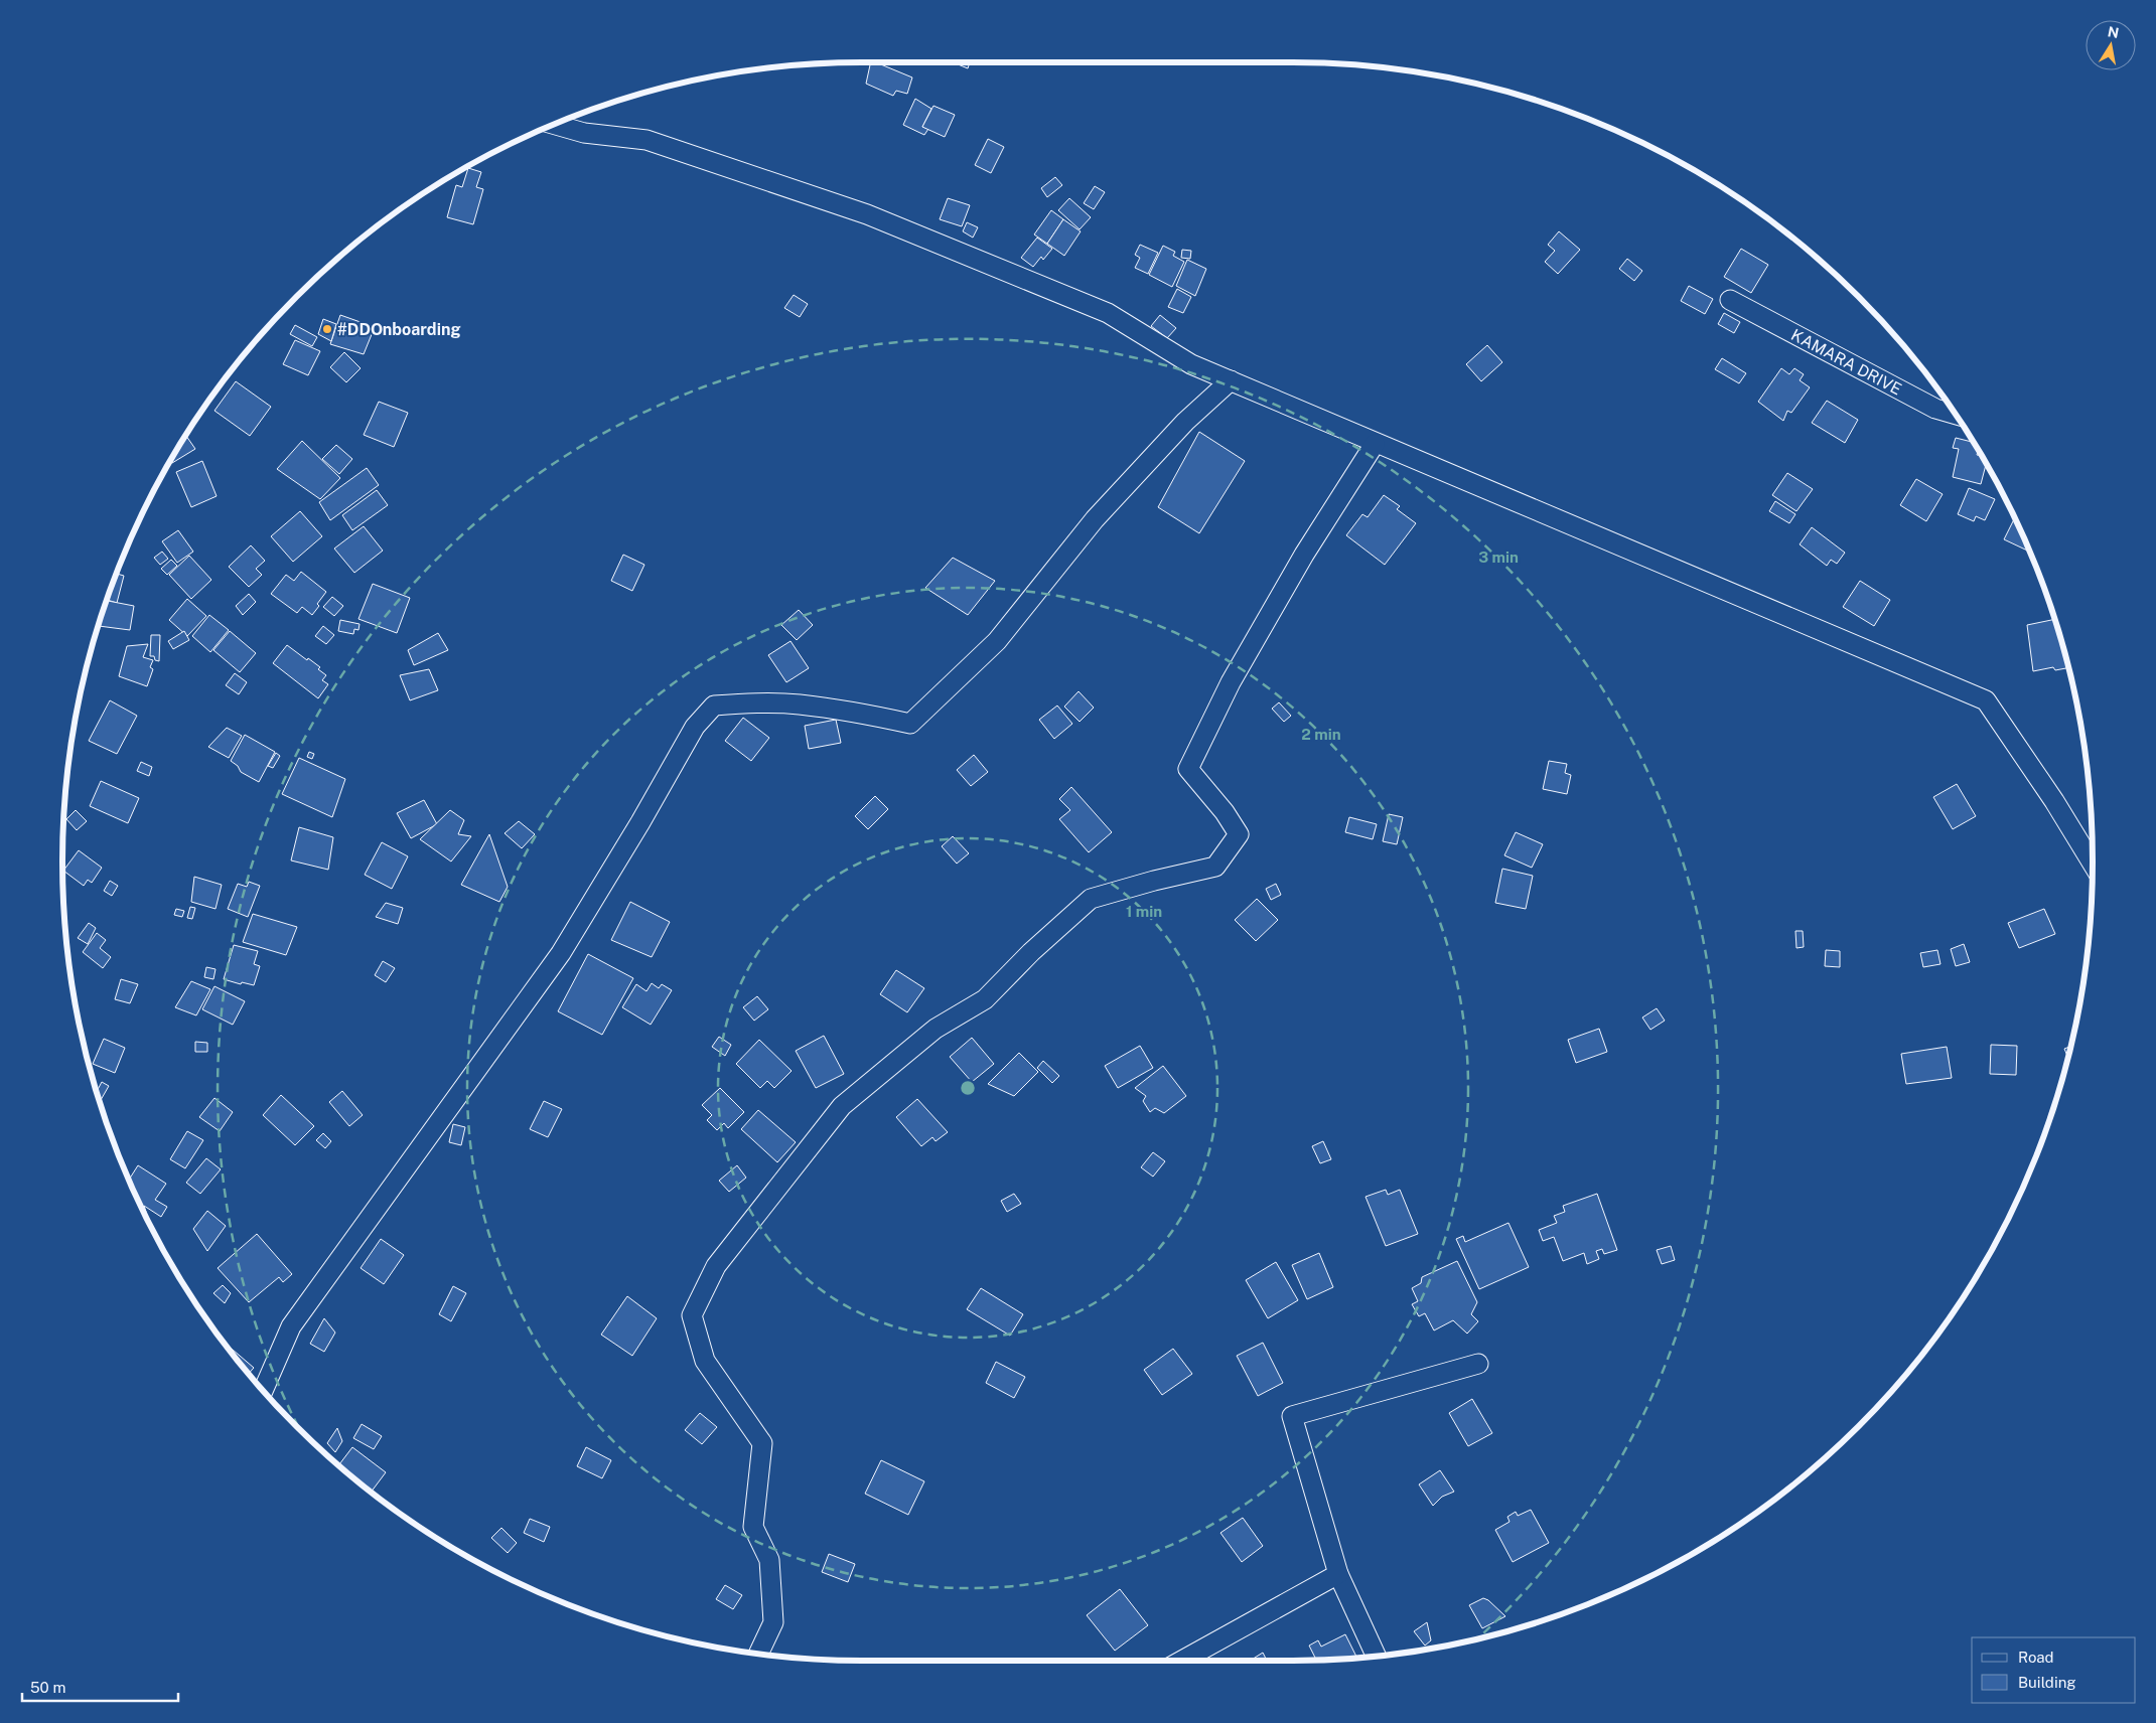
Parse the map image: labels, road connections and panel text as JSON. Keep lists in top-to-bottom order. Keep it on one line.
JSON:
{"streets":{"street":["KAMARA DRIVE"]},"places":["#DDOnboarding"],"legend":["Road","Building"],"scale_bar":"50 m","north":"top","rings":["3 min","2 min","1 min"]}
